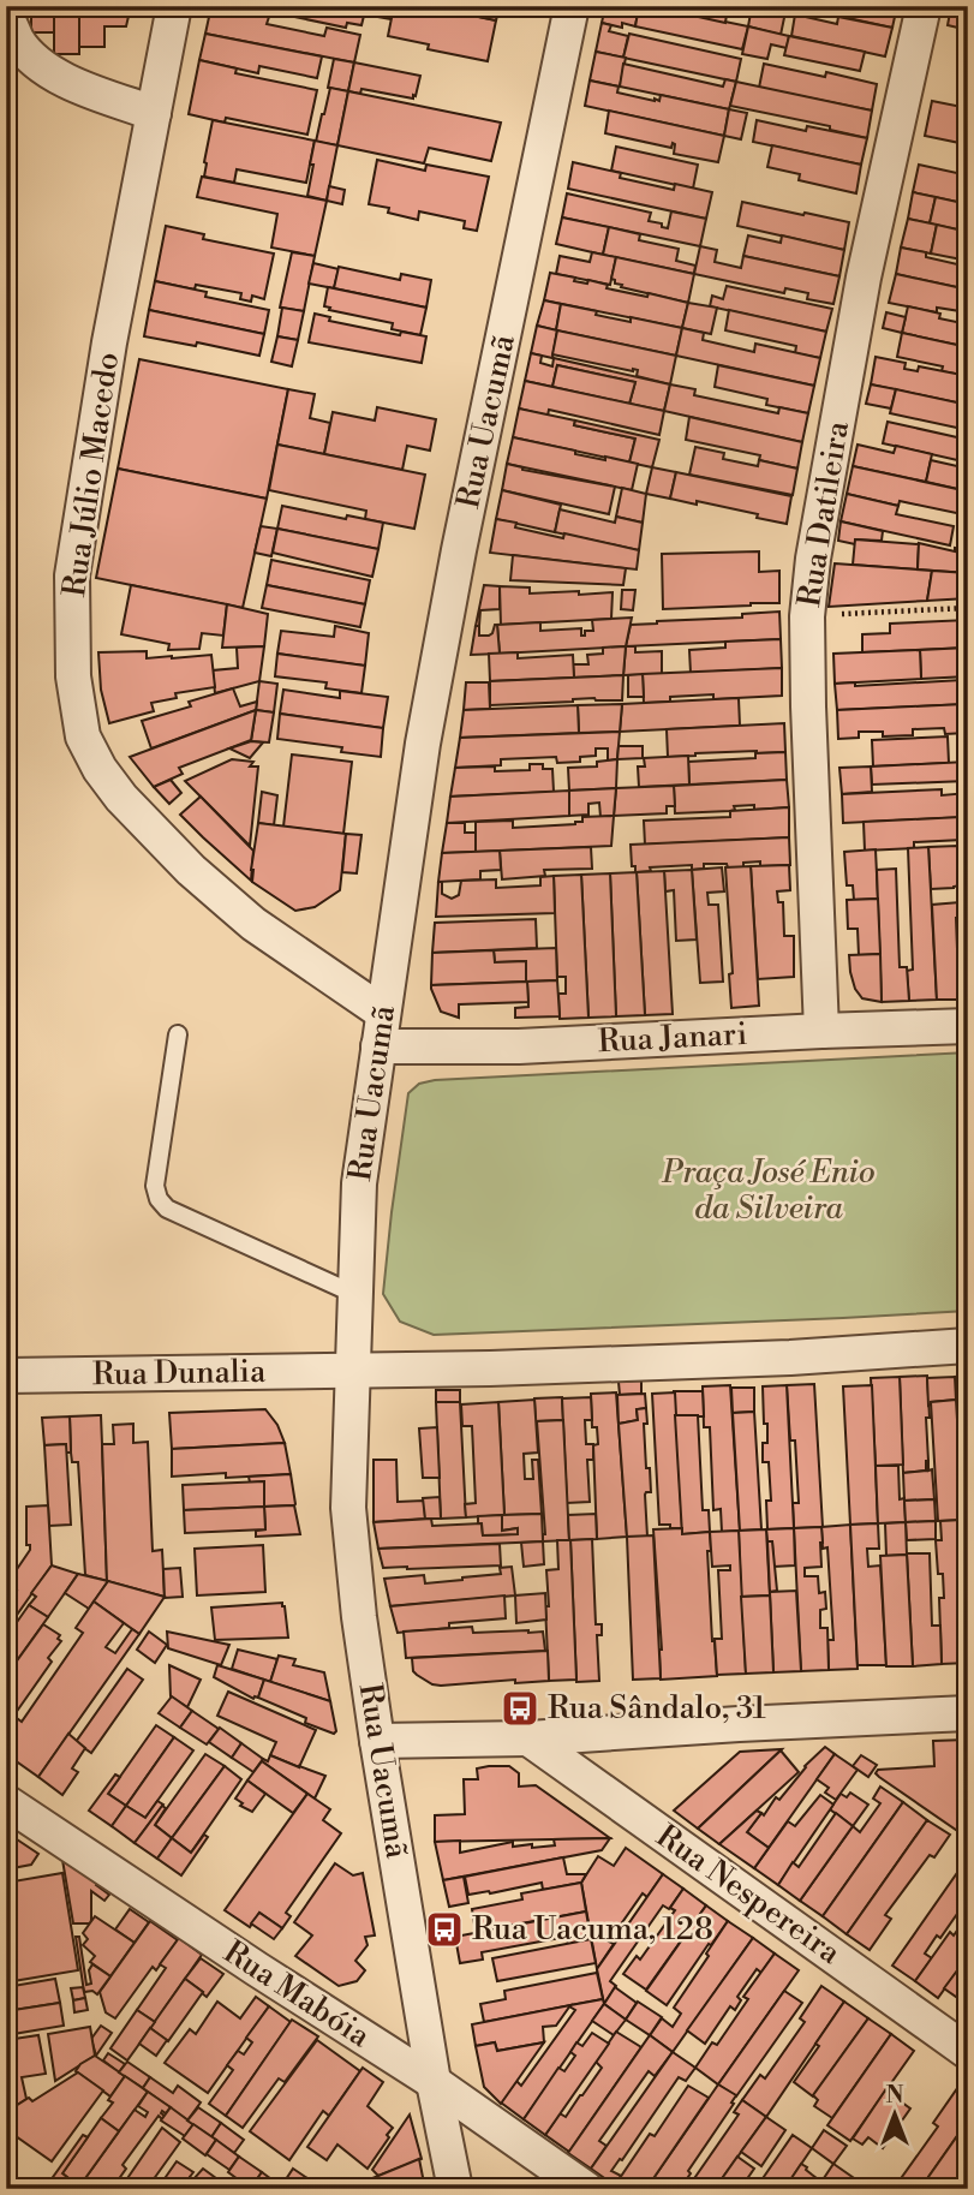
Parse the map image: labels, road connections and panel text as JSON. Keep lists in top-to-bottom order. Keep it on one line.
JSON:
{"streets":{"street":["Rua Uacumã","Rua Júlio Macedo","Rua Datileira","Rua Janari","Rua Dunalia","Rua Nespereira","Rua Mabóia"]},"crossings":[["Rua Uacumã","Rua Júlio Macedo"],["Rua Uacumã","Rua Janari"],["Rua Uacumã","Rua Dunalia"],["Rua Uacumã","Rua Mabóia"],["Rua Datileira","Rua Janari"]],"parks":["Praça José Enio da Silveira"],"places":{"bus stop":["Rua Sândalo, 31","Rua Uacuma, 128"]},"north":"top"}
